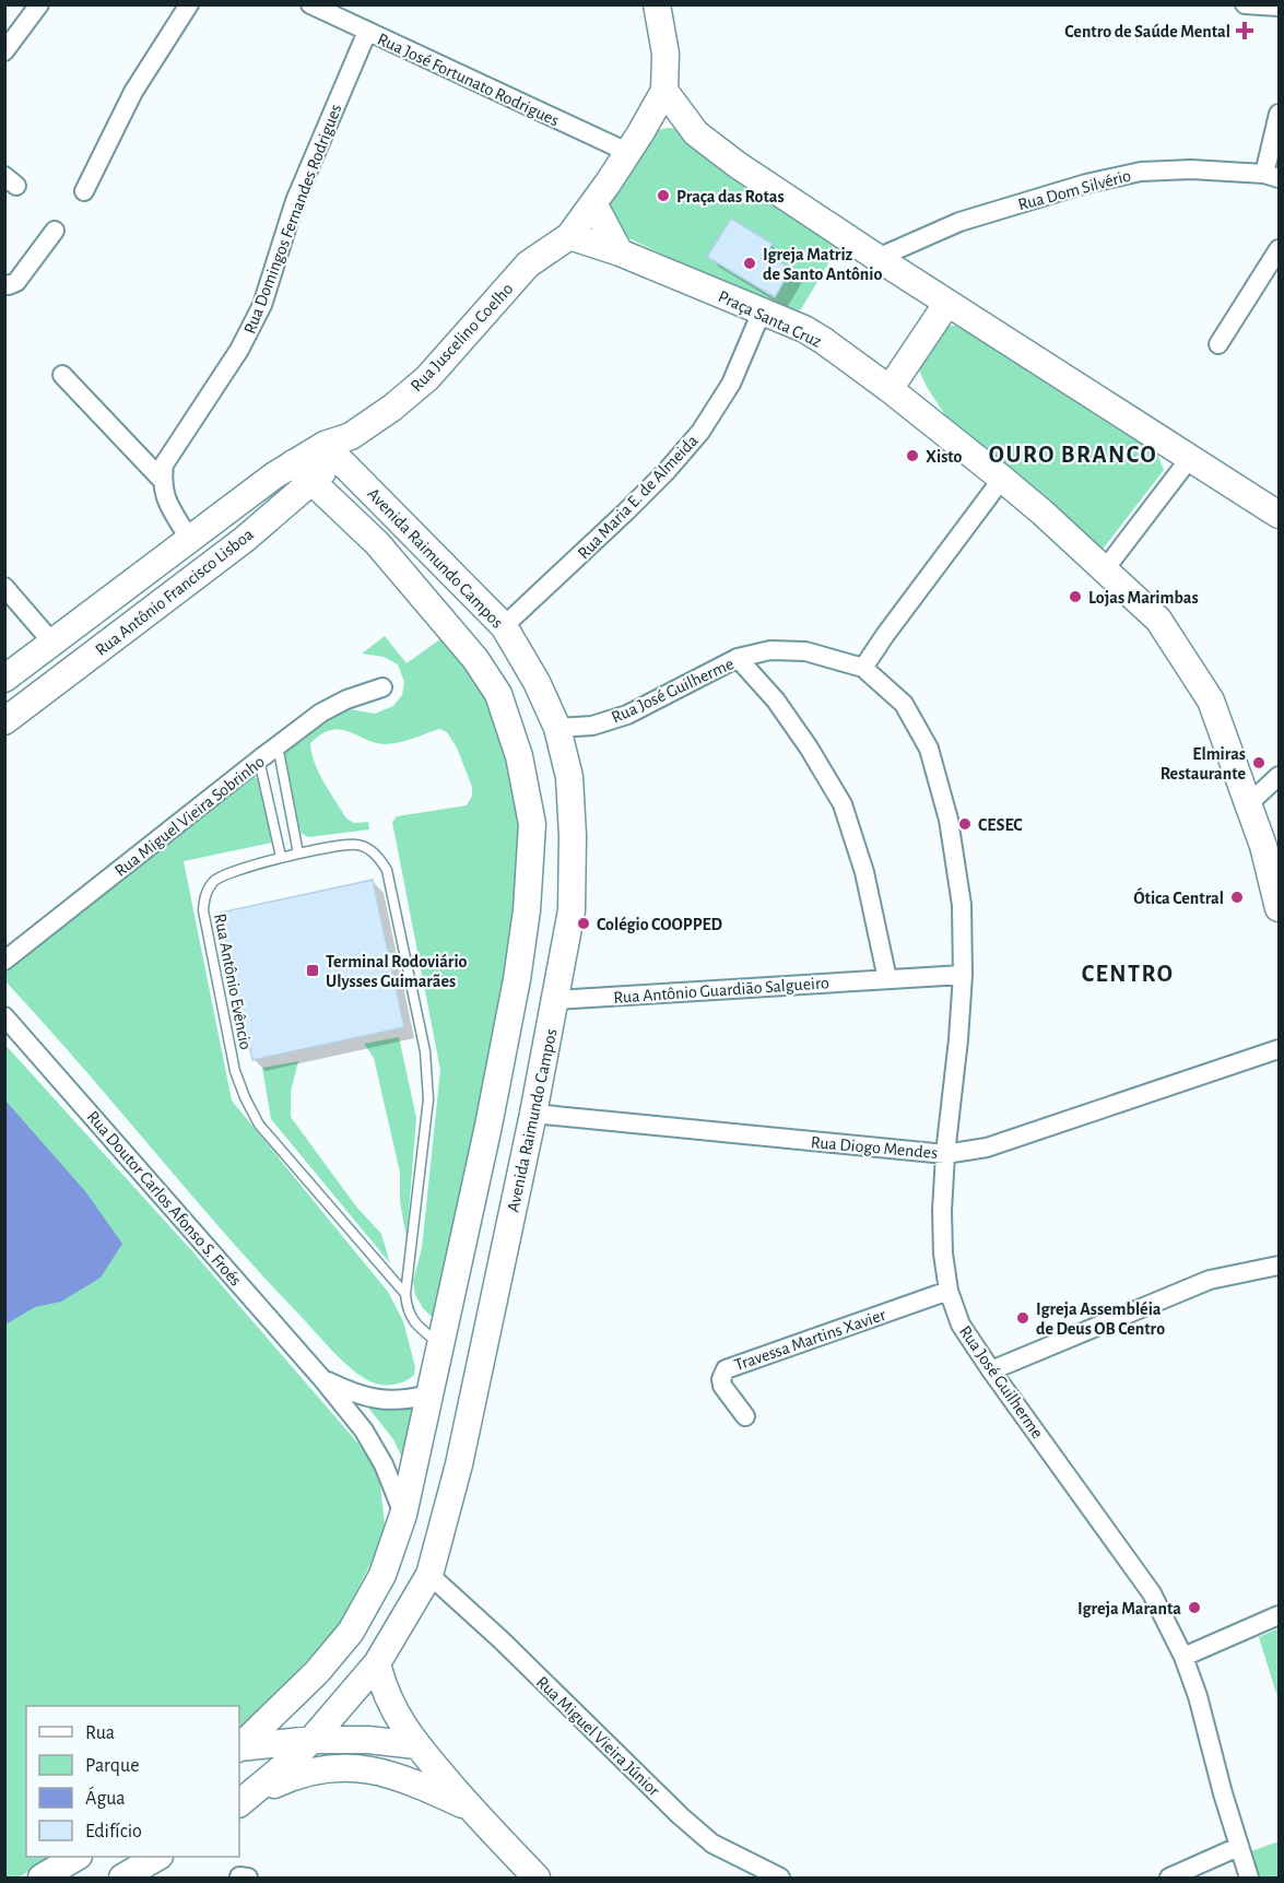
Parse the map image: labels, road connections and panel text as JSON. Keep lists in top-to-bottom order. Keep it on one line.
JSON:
{"streets":{"street":["Rua José Fortunato Rodrigues","Rua Dom Silvério","Rua Domingos Fernandes Rodrigues","Praça Santa Cruz","Rua Juscelino Coelho","Rua Maria E. de Almeida","Avenida Raimundo Campos","Rua Antônio Francisco Lisboa","Rua José Guilherme","Rua Miguel Vieira Sobrinho","Rua Antônio Guardião Salgueiro","Rua Diogo Mendes","Rua Doutor Carlos Afonso S. Froés","Travessa Martins Xavier","Rua Miguel Vieira Júnior"],"lane":["Rua Antônio Evêncio"]},"crossings":[["Rua José Fortunato Rodrigues","Rua Domingos Fernandes Rodrigues"],["Praça Santa Cruz","Rua Juscelino Coelho"],["Praça Santa Cruz","Rua Maria E. de Almeida"],["Rua Juscelino Coelho","Avenida Raimundo Campos"],["Rua Juscelino Coelho","Rua Antônio Francisco Lisboa"],["Rua Maria E. de Almeida","Avenida Raimundo Campos"],["Avenida Raimundo Campos","Rua Antônio Francisco Lisboa"],["Avenida Raimundo Campos","Rua José Guilherme"],["Avenida Raimundo Campos","Rua Antônio Evêncio"],["Avenida Raimundo Campos","Rua Antônio Guardião Salgueiro"],["Avenida Raimundo Campos","Rua Diogo Mendes"],["Avenida Raimundo Campos","Rua Doutor Carlos Afonso S. Froés"],["Avenida Raimundo Campos","Rua Miguel Vieira Júnior"],["Rua José Guilherme","Rua Antônio Guardião Salgueiro"],["Rua José Guilherme","Rua Diogo Mendes"],["Rua José Guilherme","Travessa Martins Xavier"]],"districts":["OURO BRANCO","CENTRO"],"places":{"health":["Centro de Saúde Mental"],"other":["Praça das Rotas","Igreja Matriz de Santo Antônio","Xisto","Lojas Marimbas","Elmiras Restaurante","CESEC","Ótica Central","Colégio COOPPED","Igreja Assembléia de Deus OB Centro","Igreja Maranta"],"transit":["Terminal Rodoviário Ulysses Guimarães"]},"legend":["Rua","Parque","Água","Edifício"]}
